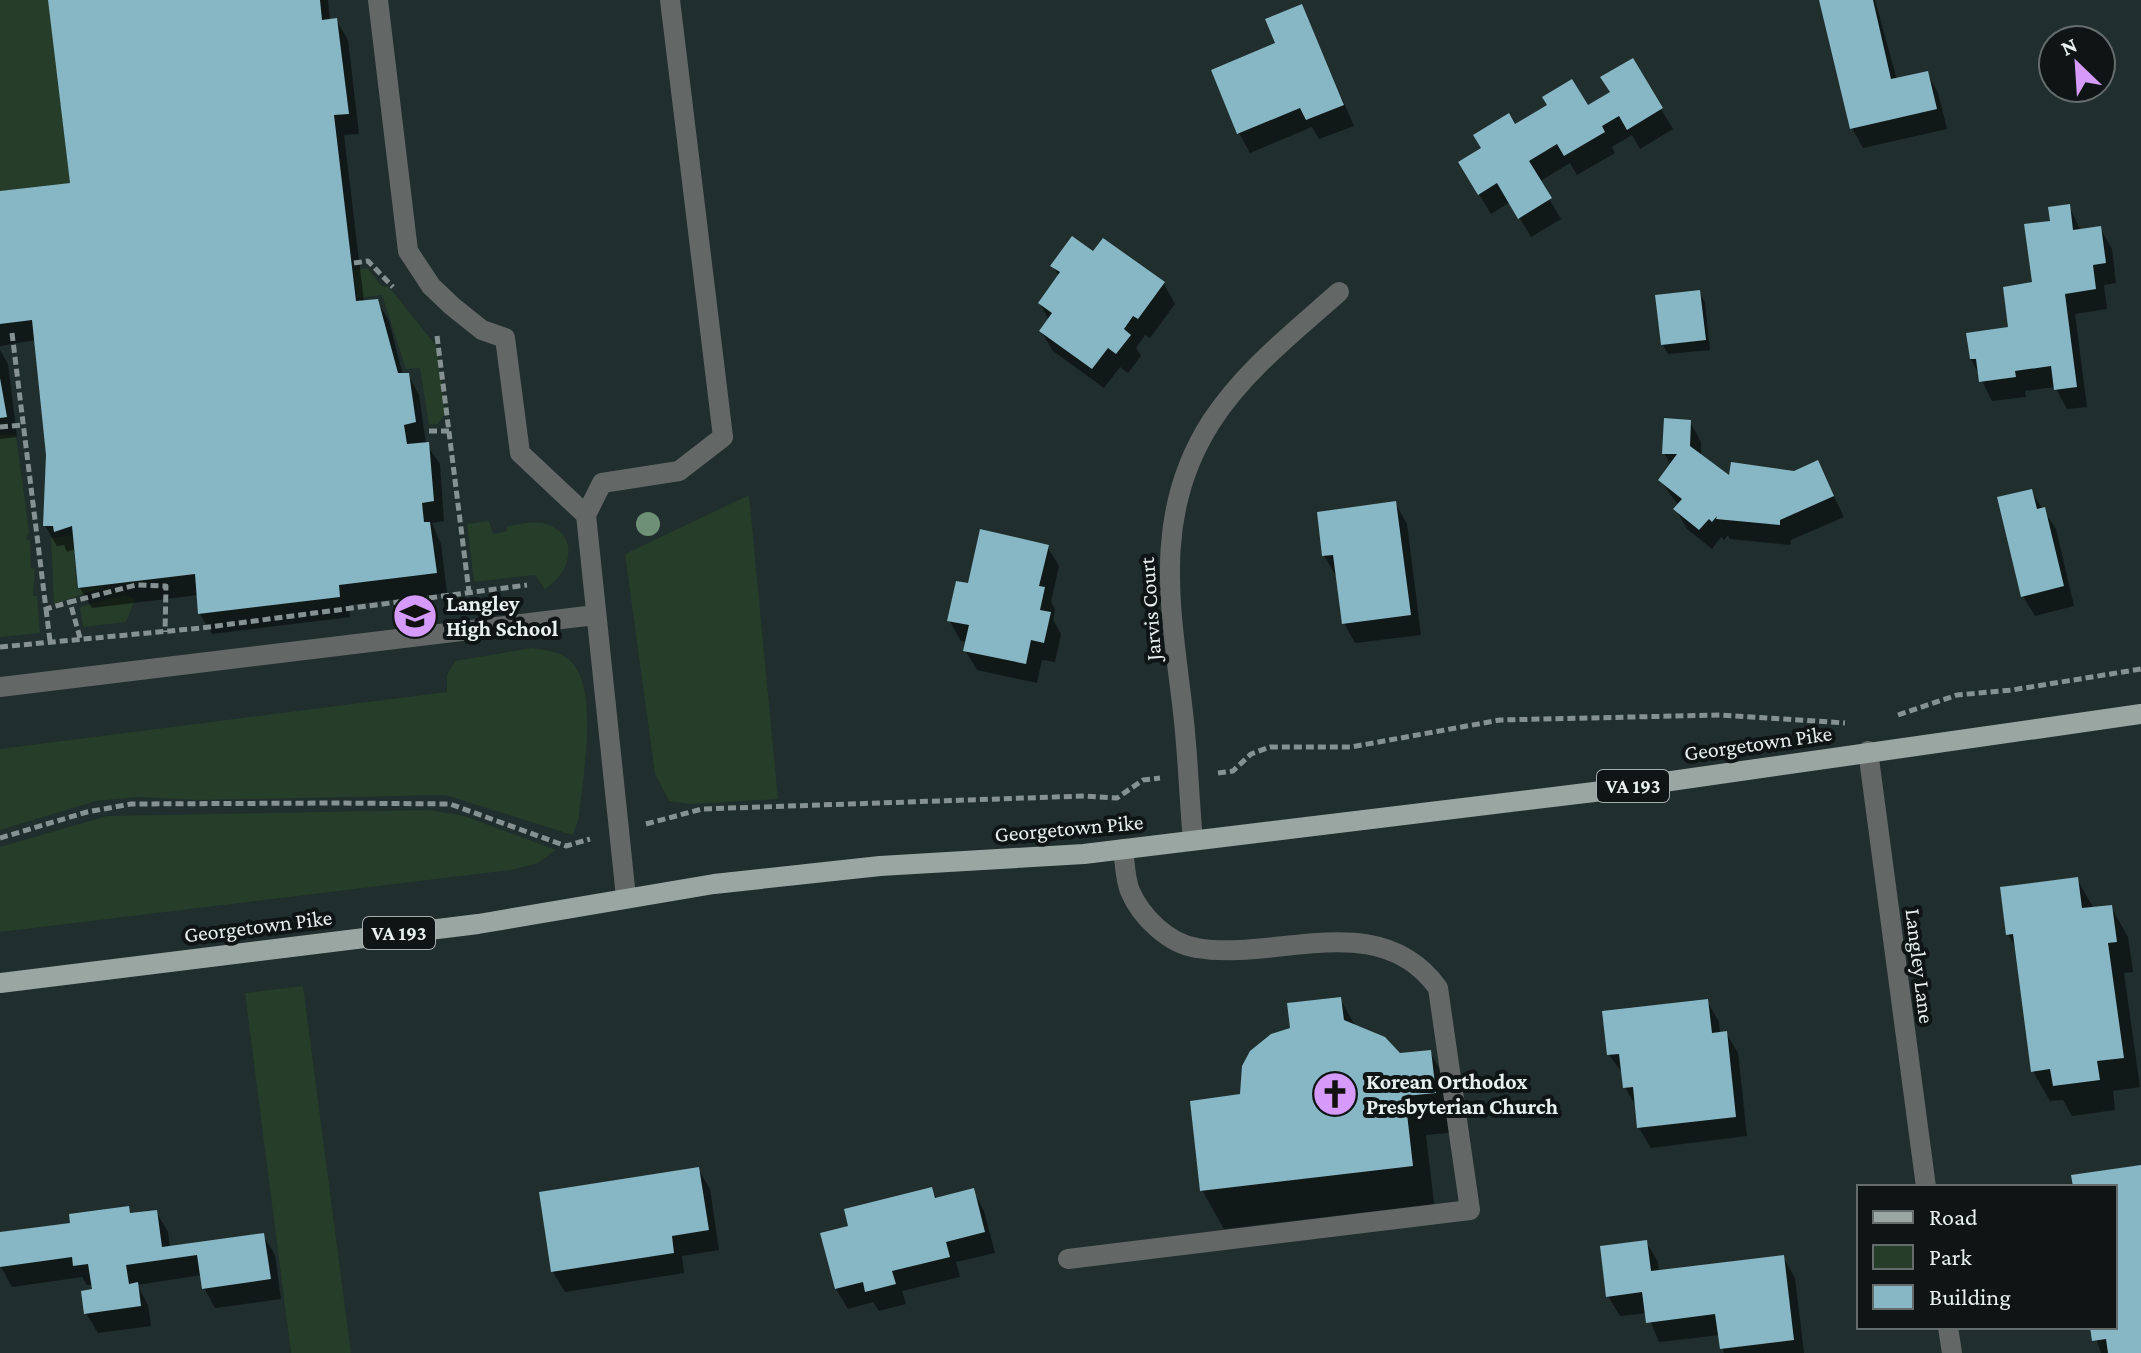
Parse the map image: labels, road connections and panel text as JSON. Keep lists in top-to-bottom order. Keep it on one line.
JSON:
{"streets":{"main road":["Georgetown Pike","VA 193"],"street":["Jarvis Court","Langley Lane"]},"crossings":[["Jarvis Court","Georgetown Pike"],["Georgetown Pike","Langley Lane"]],"places":{"school or university":["Langley High School"],"church":["Korean Orthodox Presbyterian Church"]},"legend":["Road","Park","Building"],"north":"top left"}
